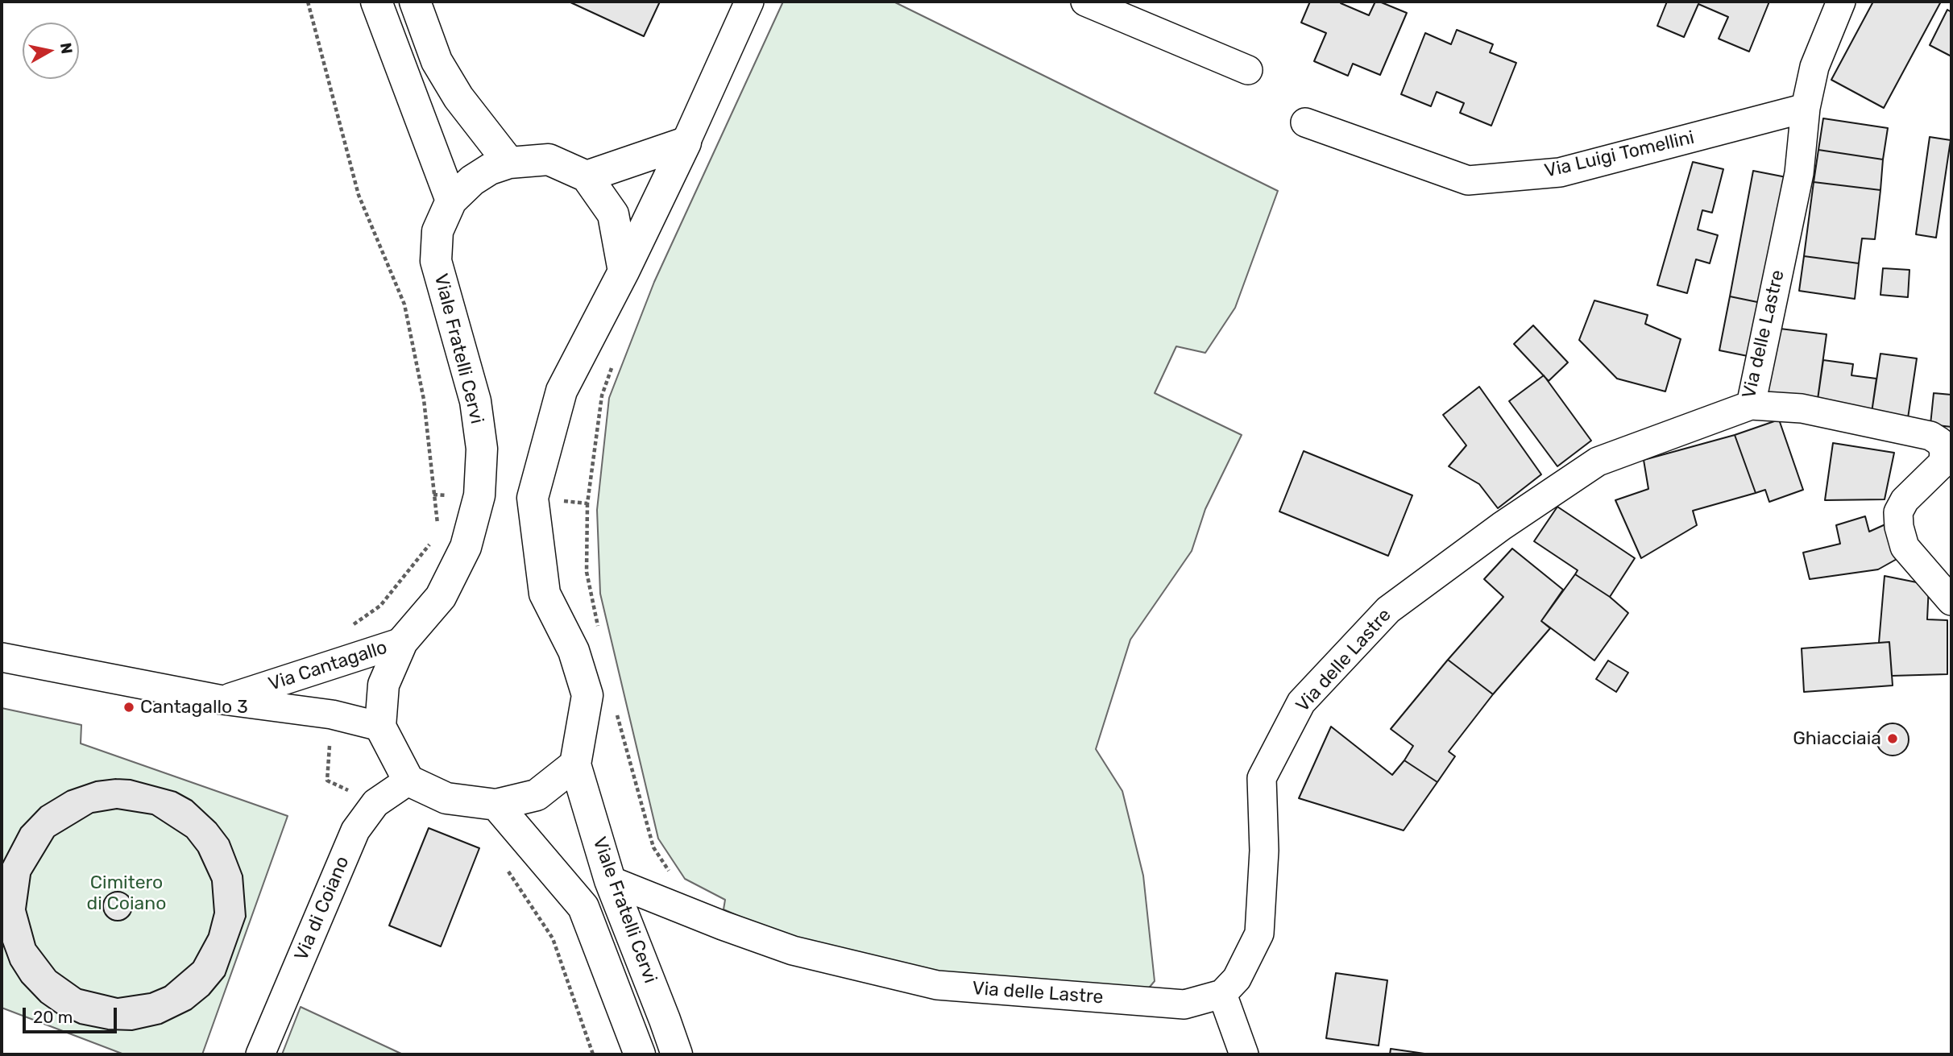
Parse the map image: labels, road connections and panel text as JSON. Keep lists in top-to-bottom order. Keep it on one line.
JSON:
{"streets":{"main road":["Viale Fratelli Cervi"],"street":["Via Luigi Tomellini","Via delle Lastre","Via Cantagallo","Via di Coiano"]},"crossings":[["Via Luigi Tomellini","Via delle Lastre"],["Via delle Lastre","Viale Fratelli Cervi"],["Viale Fratelli Cervi","Via Cantagallo"]],"parks":["Cimitero di Coiano"],"places":["Cantagallo 3","Ghiacciaia"],"scale_bar":"20 m","north":"right"}
